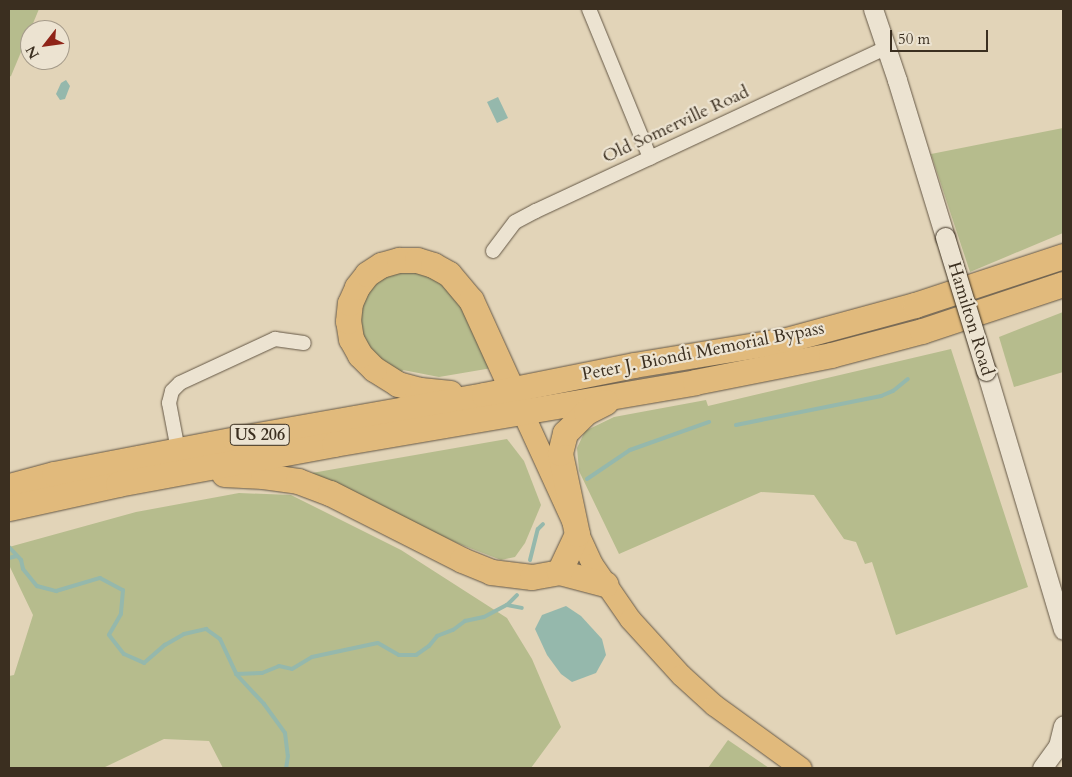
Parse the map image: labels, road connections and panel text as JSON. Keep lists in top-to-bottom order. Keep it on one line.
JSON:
{"streets":{"highway":["Peter J. Biondi Memorial Bypass","US 206"],"street":["Old Somerville Road","Hamilton Road"]},"crossings":[["Old Somerville Road","Hamilton Road"],["Peter J. Biondi Memorial Bypass","US 206"]],"scale_bar":"50 m","north":"bottom left"}
